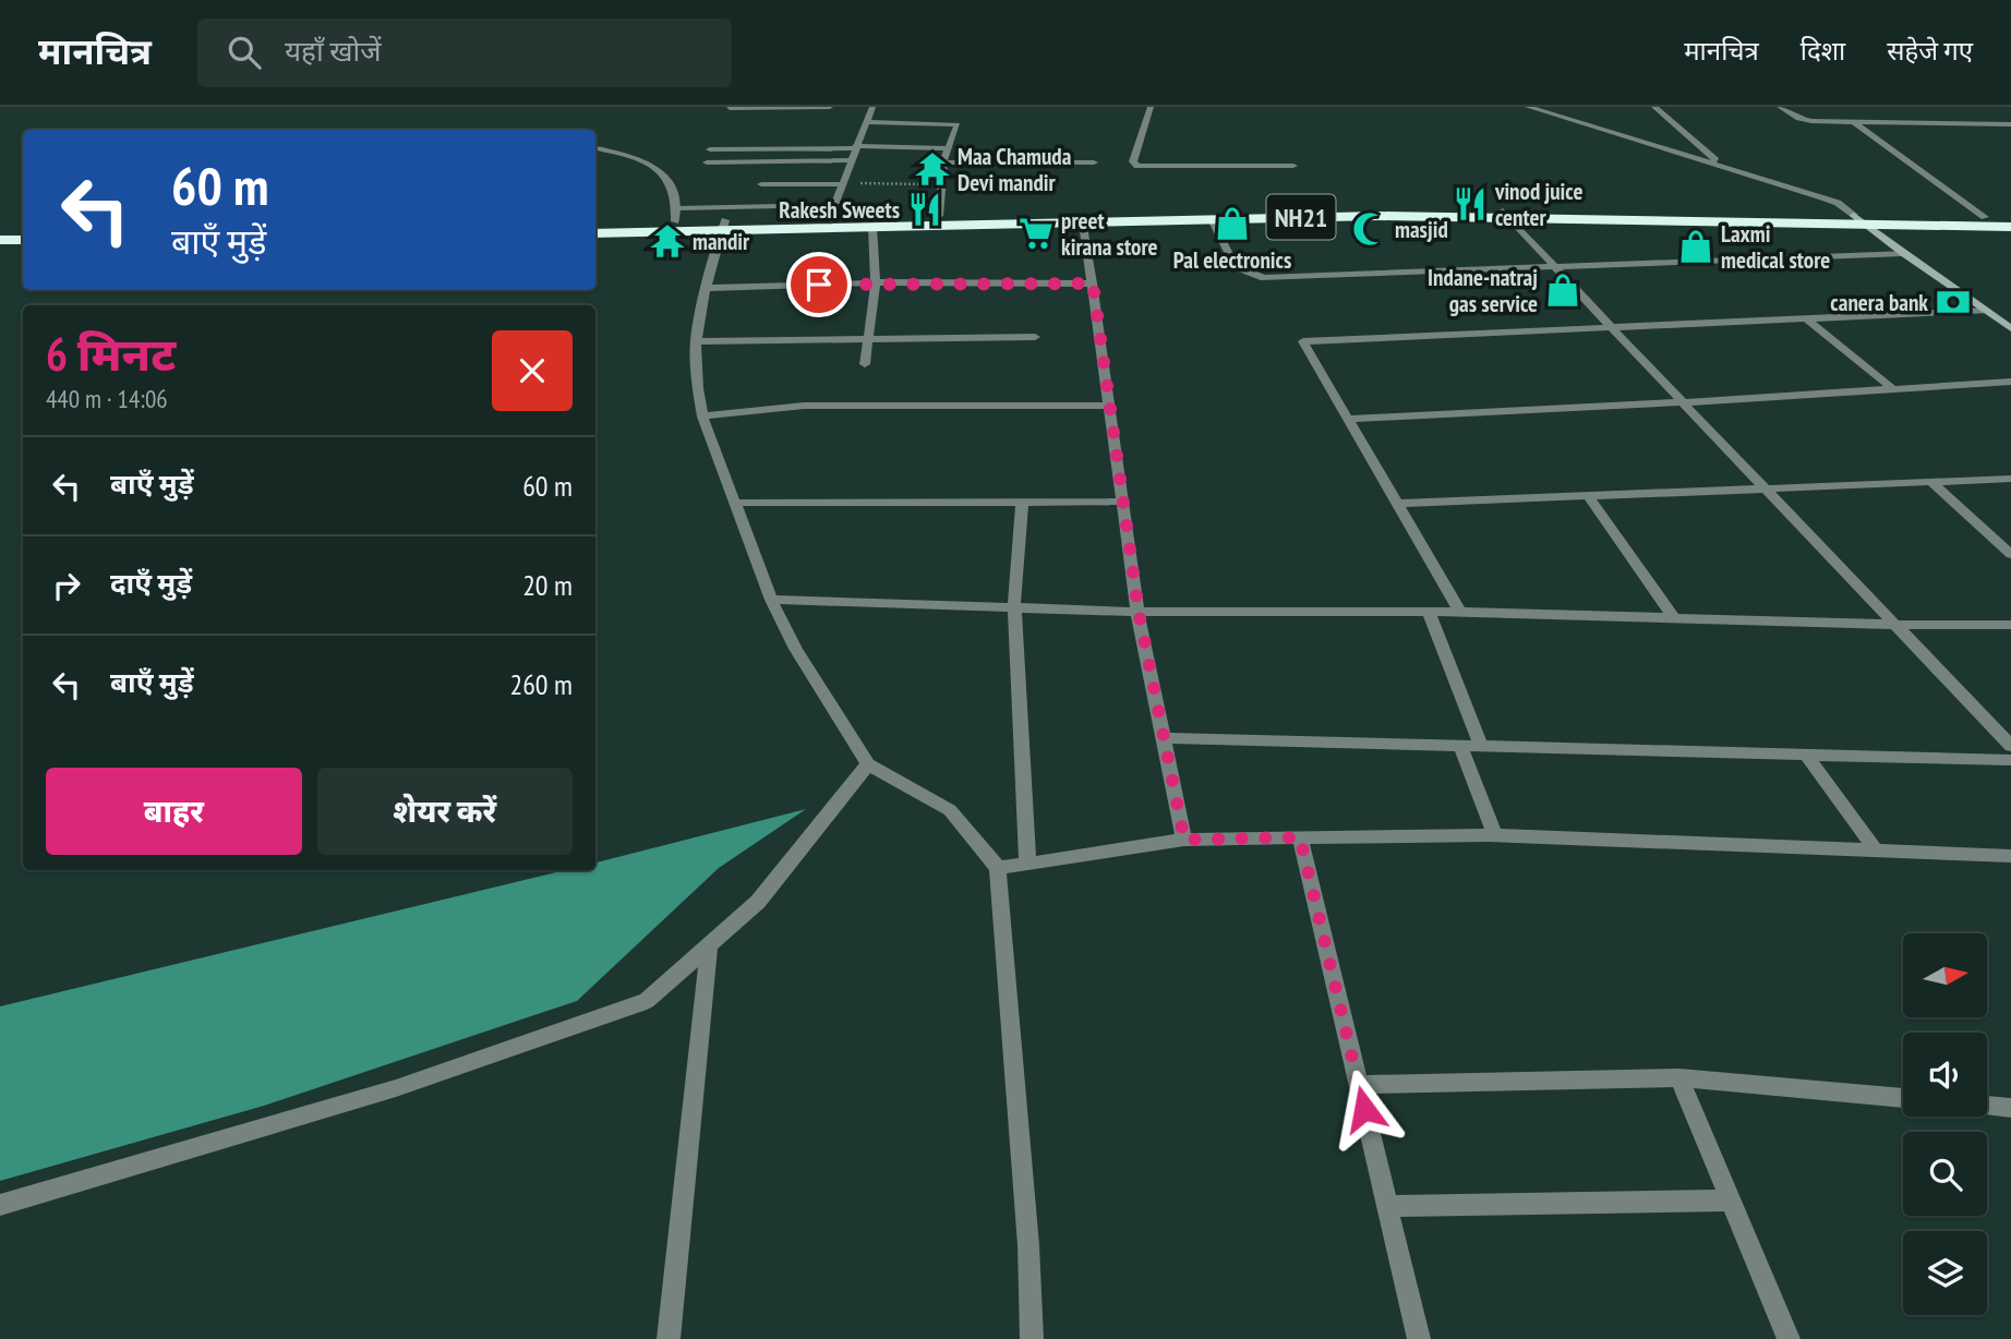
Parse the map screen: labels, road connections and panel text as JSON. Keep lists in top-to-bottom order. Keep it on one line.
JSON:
{"streets":{"highway":["NH21"]},"places":{"temple":["Maa Chamuda Devi mandir","mandir"],"restaurant":["vinod juice center","Rakesh Sweets"],"shop":["Pal electronics","Laxmi medical store","Indane-natraj gas service"],"mosque":["masjid"],"supermarket":["preet kirana store"],"bank":["canera bank"]},"north":"right","page":{"header":"मानचित्र","search":"यहाँ खोजें","nav":["मानचित्र","दिशा","सहेजे गए"],"turn":["60 m","बाएँ मुड़ें"],"heading":["6 मिनट","440 m · 14:06"],"list":[{"name":"बाएँ मुड़ें","value":"60 m"},{"name":"दाएँ मुड़ें","value":"20 m"},{"name":"बाएँ मुड़ें","value":"260 m"}],"buttons":["बाहर","शेयर करें"]}}
